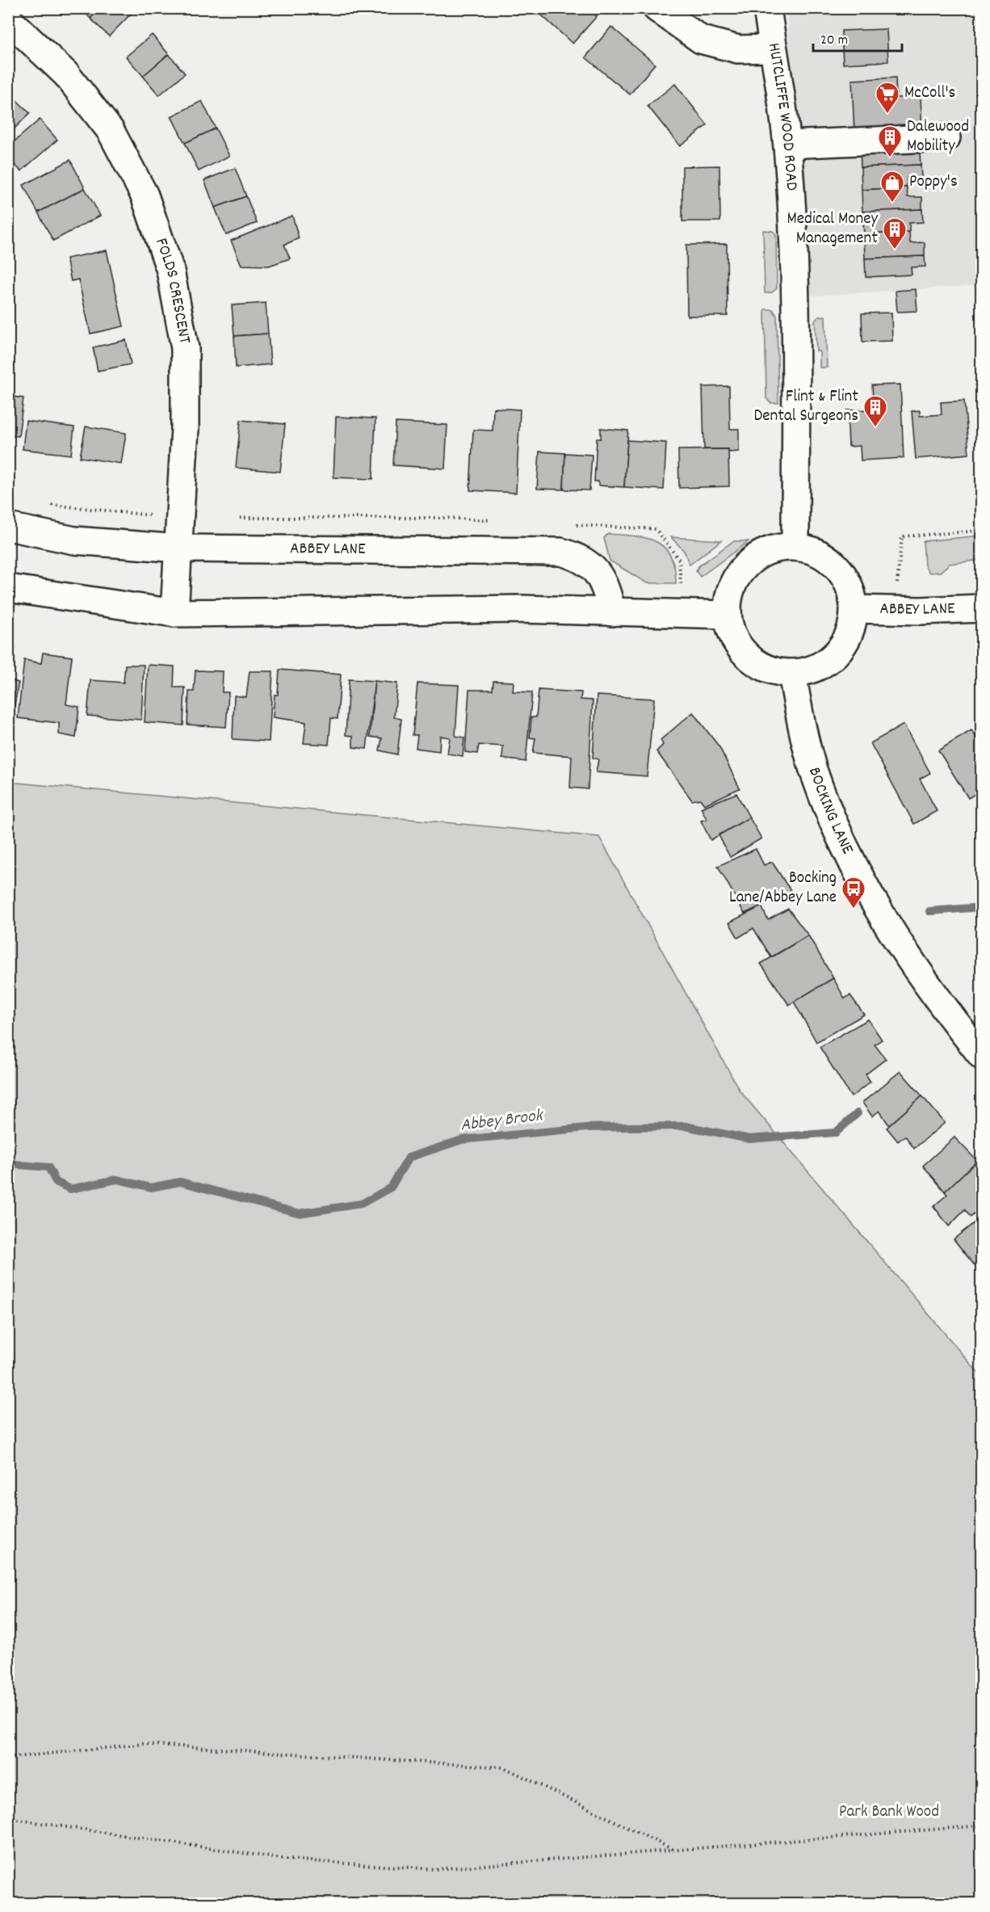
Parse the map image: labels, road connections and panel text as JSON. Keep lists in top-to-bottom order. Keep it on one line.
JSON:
{"streets":{"street":["HUTCLIFFE WOOD ROAD","FOLDS CRESCENT","ABBEY LANE","BOCKING LANE"]},"crossings":[["HUTCLIFFE WOOD ROAD","ABBEY LANE"],["HUTCLIFFE WOOD ROAD","BOCKING LANE"],["FOLDS CRESCENT","ABBEY LANE"],["ABBEY LANE","BOCKING LANE"]],"water":["Abbey Brook"],"parks":["Park Bank Wood"],"places":{"supermarket":["McColl's"],"building":["Dalewood Mobility","Medical Money Management","Flint & Flint Dental Surgeons"],"shop":["Poppy's"],"bus stop":["Bocking Lane/Abbey Lane"]},"scale_bar":"20 m"}
